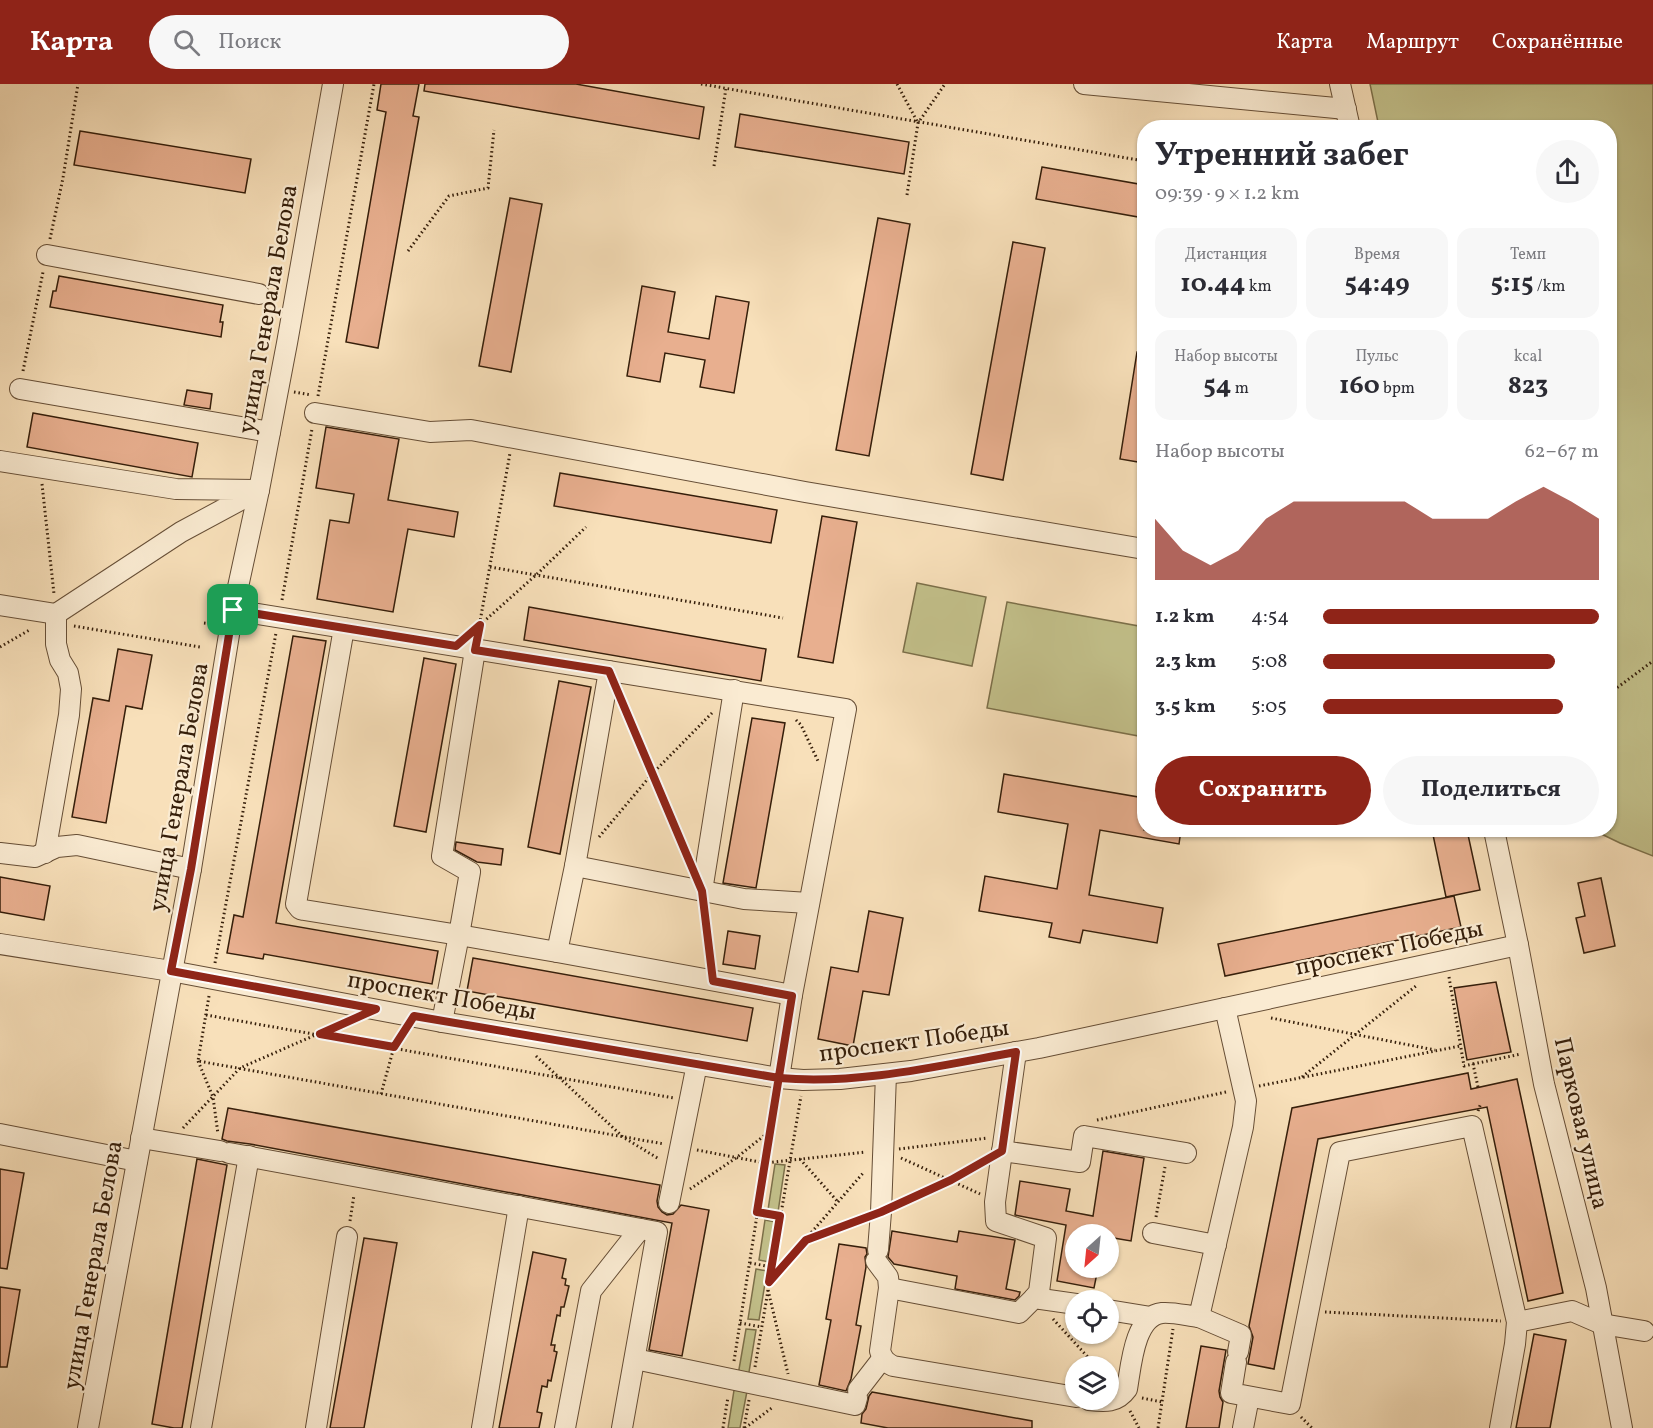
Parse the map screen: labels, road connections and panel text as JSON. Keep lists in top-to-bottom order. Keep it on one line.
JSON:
{"streets":{"street":["улица Генерала Белова","проспект Победы","Парковая улица"]},"crossings":[["улица Генерала Белова","проспект Победы"],["проспект Победы","Парковая улица"]],"north":"bottom left","page":{"header":"Карта","search":"Поиск","nav":["Карта","Маршрут","Сохранённые"],"heading":["Утренний забег","09:39 · 9 × 1.2 km"],"stats":[["Дистанция","10.44 km"],["Время","54:49"],["Темп","5:15 /km"],["Набор высоты","54 m"],["Пульс","160 bpm"],["kcal","823"]],"chart":["Набор высоты","62–67 m"],"list":[{"name":"1.2 km","note":"4:54"},{"name":"2.3 km","note":"5:08"},{"name":"3.5 km","note":"5:05"}],"buttons":["Сохранить","Поделиться"]}}
